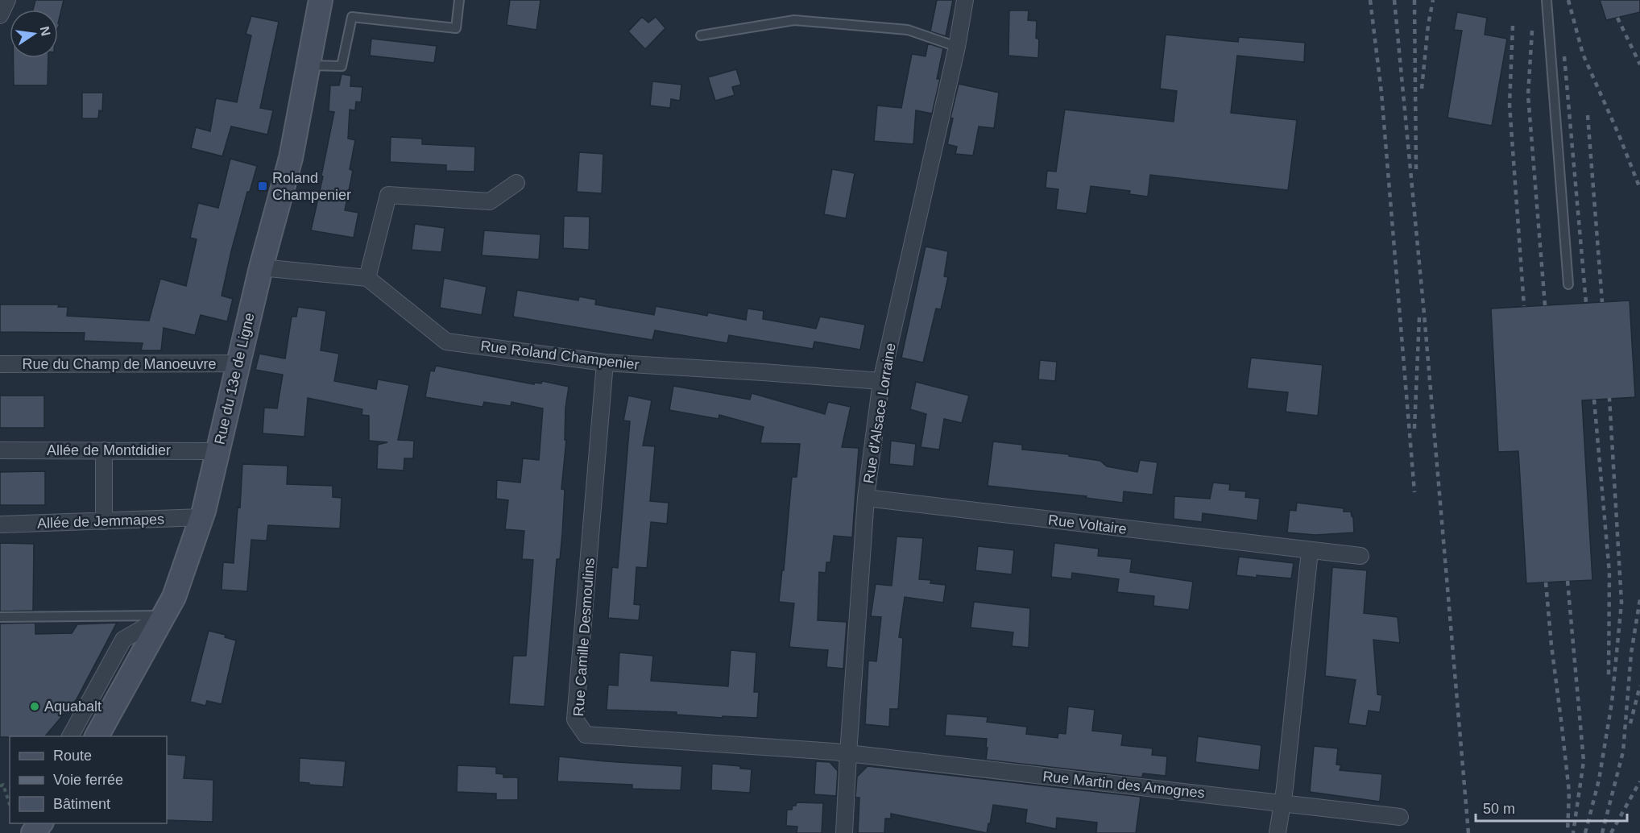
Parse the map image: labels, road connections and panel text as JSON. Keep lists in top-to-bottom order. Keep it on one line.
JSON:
{"streets":{"main road":["Rue du 13e de Ligne"],"street":["Rue Roland Champenier","Rue du Champ de Manoeuvre","Rue d'Alsace Lorraine","Allée de Montdidier","Allée de Jemmapes","Rue Voltaire","Rue Camille Desmoulins","Rue Martin des Amognes"]},"crossings":[["Rue Roland Champenier","Rue d'Alsace Lorraine"],["Rue Roland Champenier","Rue Camille Desmoulins"],["Rue du Champ de Manoeuvre","Rue du 13e de Ligne"],["Rue du 13e de Ligne","Allée de Montdidier"],["Rue du 13e de Ligne","Allée de Jemmapes"],["Rue d'Alsace Lorraine","Rue Voltaire"],["Rue d'Alsace Lorraine","Rue Camille Desmoulins"],["Rue d'Alsace Lorraine","Rue Martin des Amognes"],["Rue Camille Desmoulins","Rue Martin des Amognes"]],"places":{"transit":["Roland Champenier"],"other":["Aquabalt"]},"legend":["Route","Voie ferrée","Bâtiment"],"scale_bar":"50 m","north":"right"}
